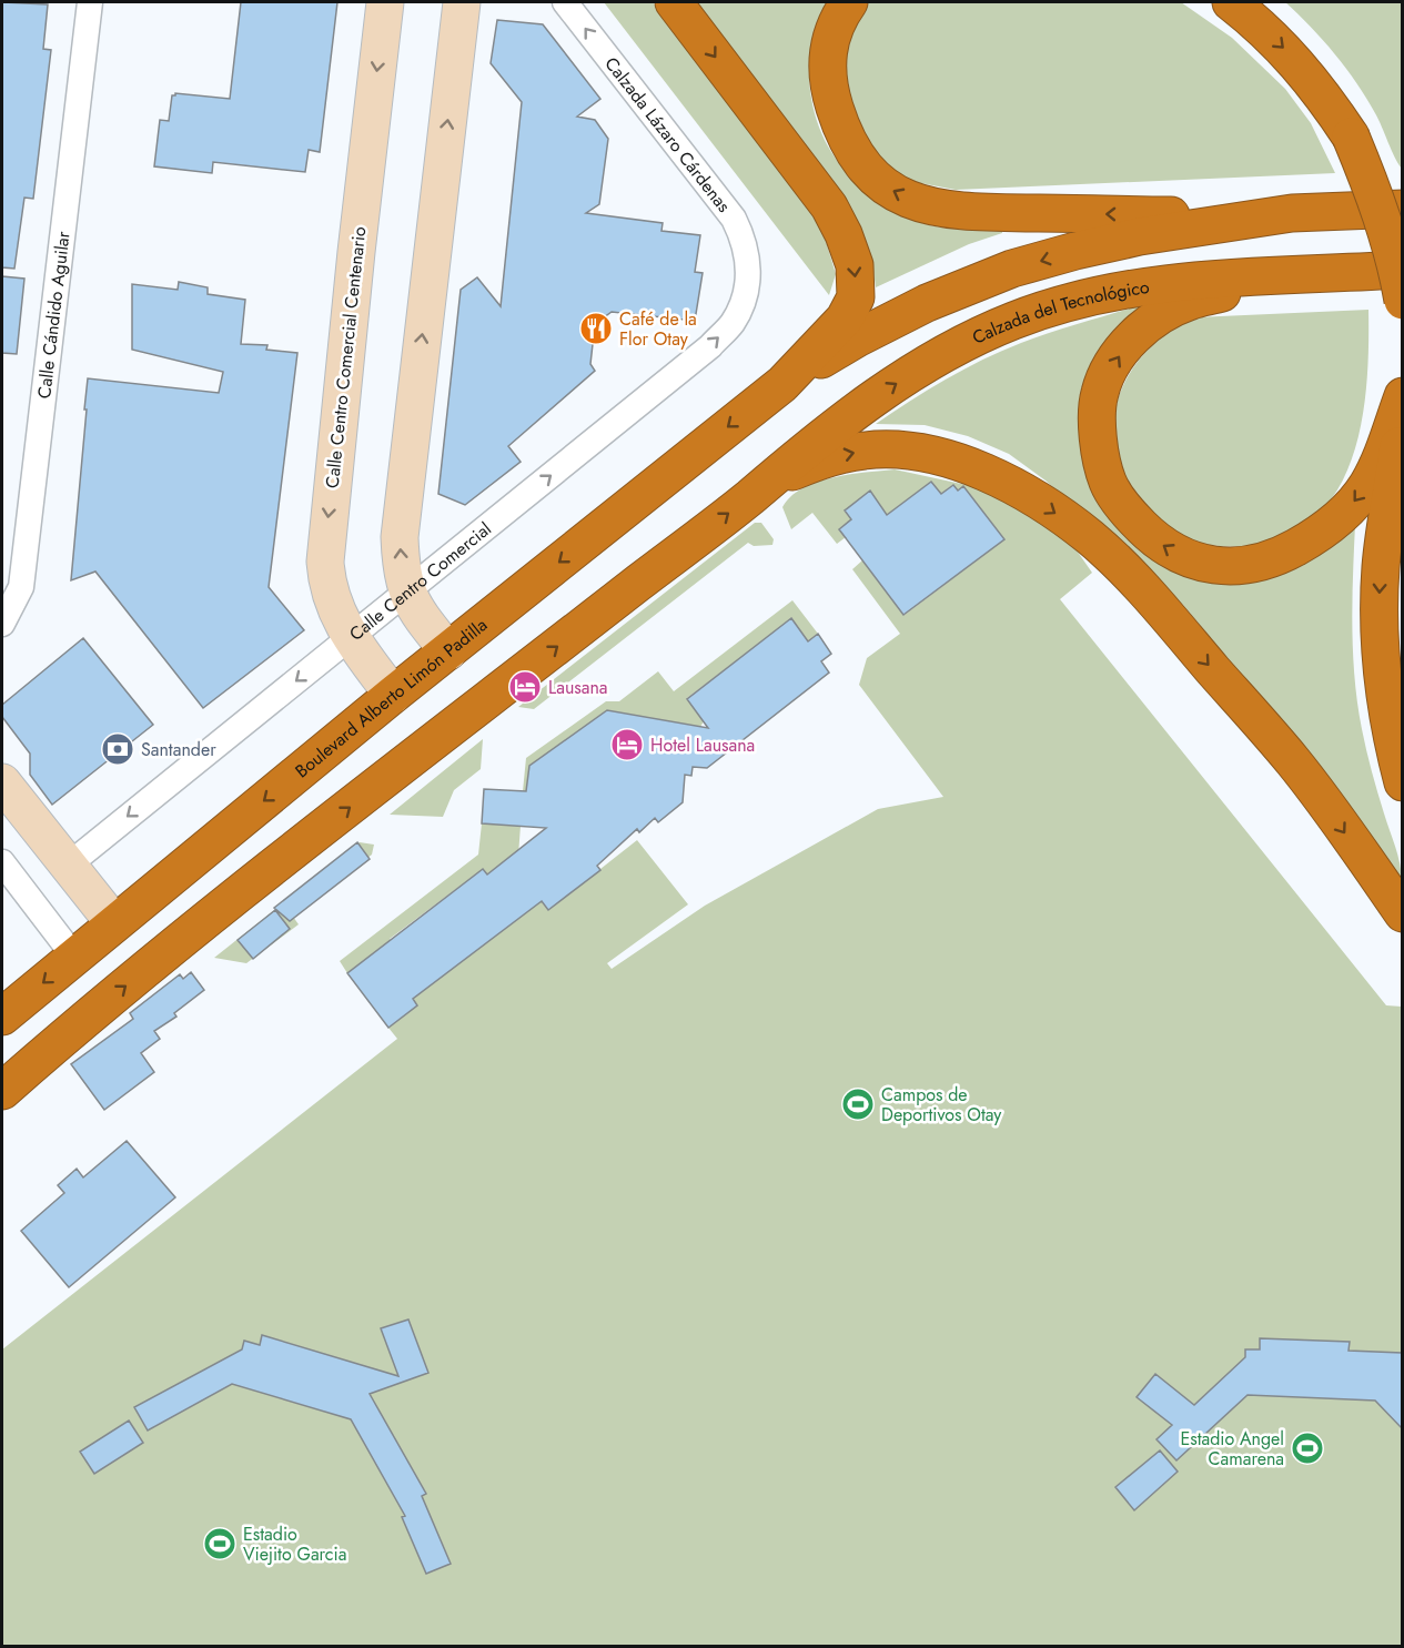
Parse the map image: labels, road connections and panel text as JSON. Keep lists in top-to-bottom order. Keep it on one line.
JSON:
{"streets":{"highway":["Calzada del Tecnológico","Boulevard Alberto Limón Padilla"],"street":["Calzada Lázaro Cárdenas","Calle Cándido Aguilar","Calle Centro Comercial Centenario","Calle Centro Comercial"]},"crossings":[["Calzada Lázaro Cárdenas","Calle Centro Comercial"],["Calle Centro Comercial Centenario","Calle Centro Comercial"],["Calle Centro Comercial Centenario","Boulevard Alberto Limón Padilla"]],"one_way":["Calzada Lázaro Cárdenas"],"places":{"restaurant":["Café de la Flor Otay"],"hotel":["Lausana","Hotel Lausana"],"bank":["Santander"],"sports":["Campos de Deportivos Otay","Estadio Angel Camarena","Estadio Viejito Garcia"]}}
